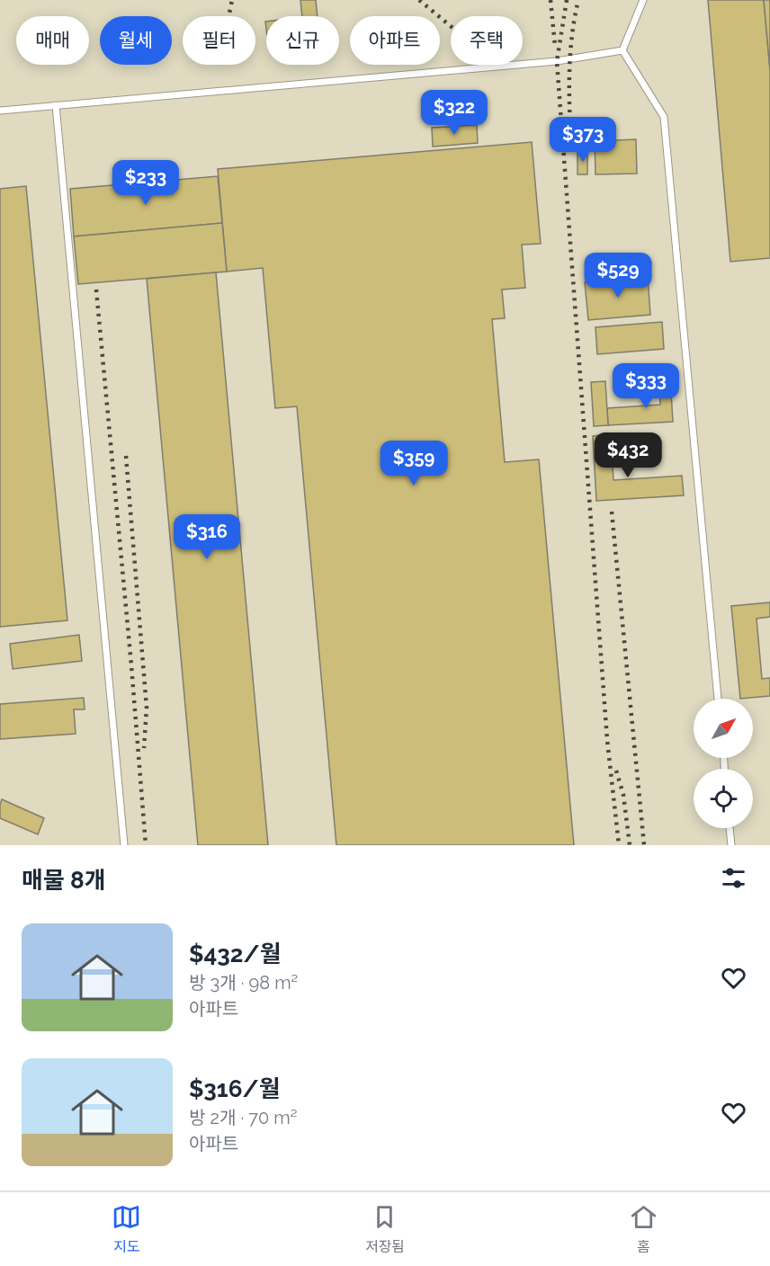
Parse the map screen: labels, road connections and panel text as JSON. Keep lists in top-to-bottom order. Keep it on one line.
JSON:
{"north":"top right","page":{"chip":["매매","월세","필터","신규","아파트","주택"],"price":["$322","$373","$233","$529","$333","$432","$359","$316"],"heading":"매물 8개","list":[{"name":"$432/월","note":"방 3개 · 98 m² · 아파트"},{"name":"$316/월","note":"방 2개 · 70 m² · 아파트"}],"tabs":["지도","저장됨","홈"]}}
